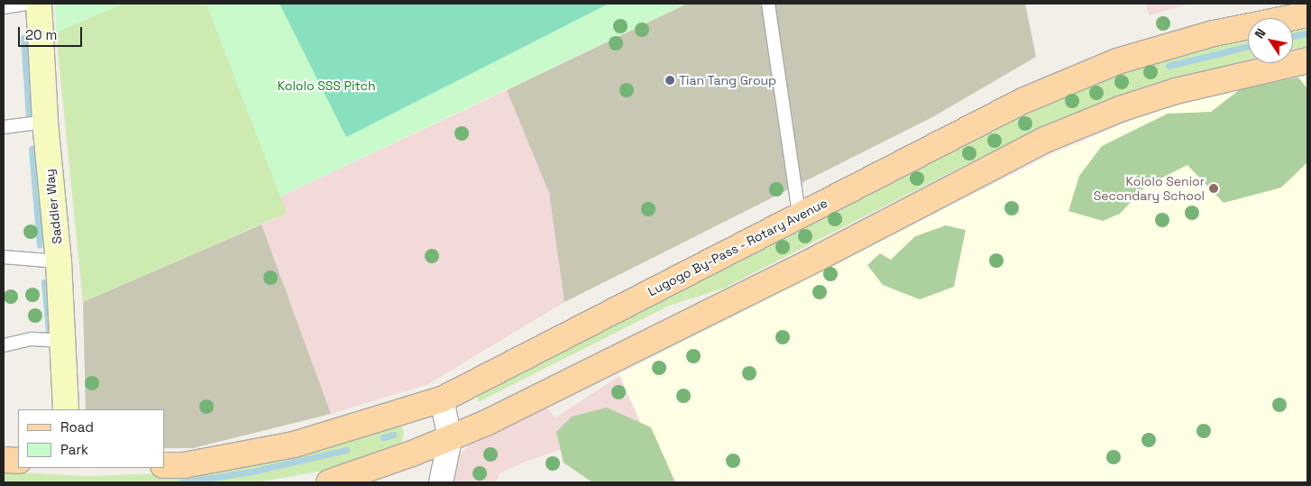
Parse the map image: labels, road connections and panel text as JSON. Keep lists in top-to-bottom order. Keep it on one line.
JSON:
{"streets":{"main road":["Lugogo By-Pass - Rotary Avenue"],"street":["Saddler Way"]},"parks":["Kololo SSS Pitch"],"places":["Tian Tang Group","Kololo Senior Secondary School"],"legend":["Road","Park"],"scale_bar":"20 m","north":"top left"}
